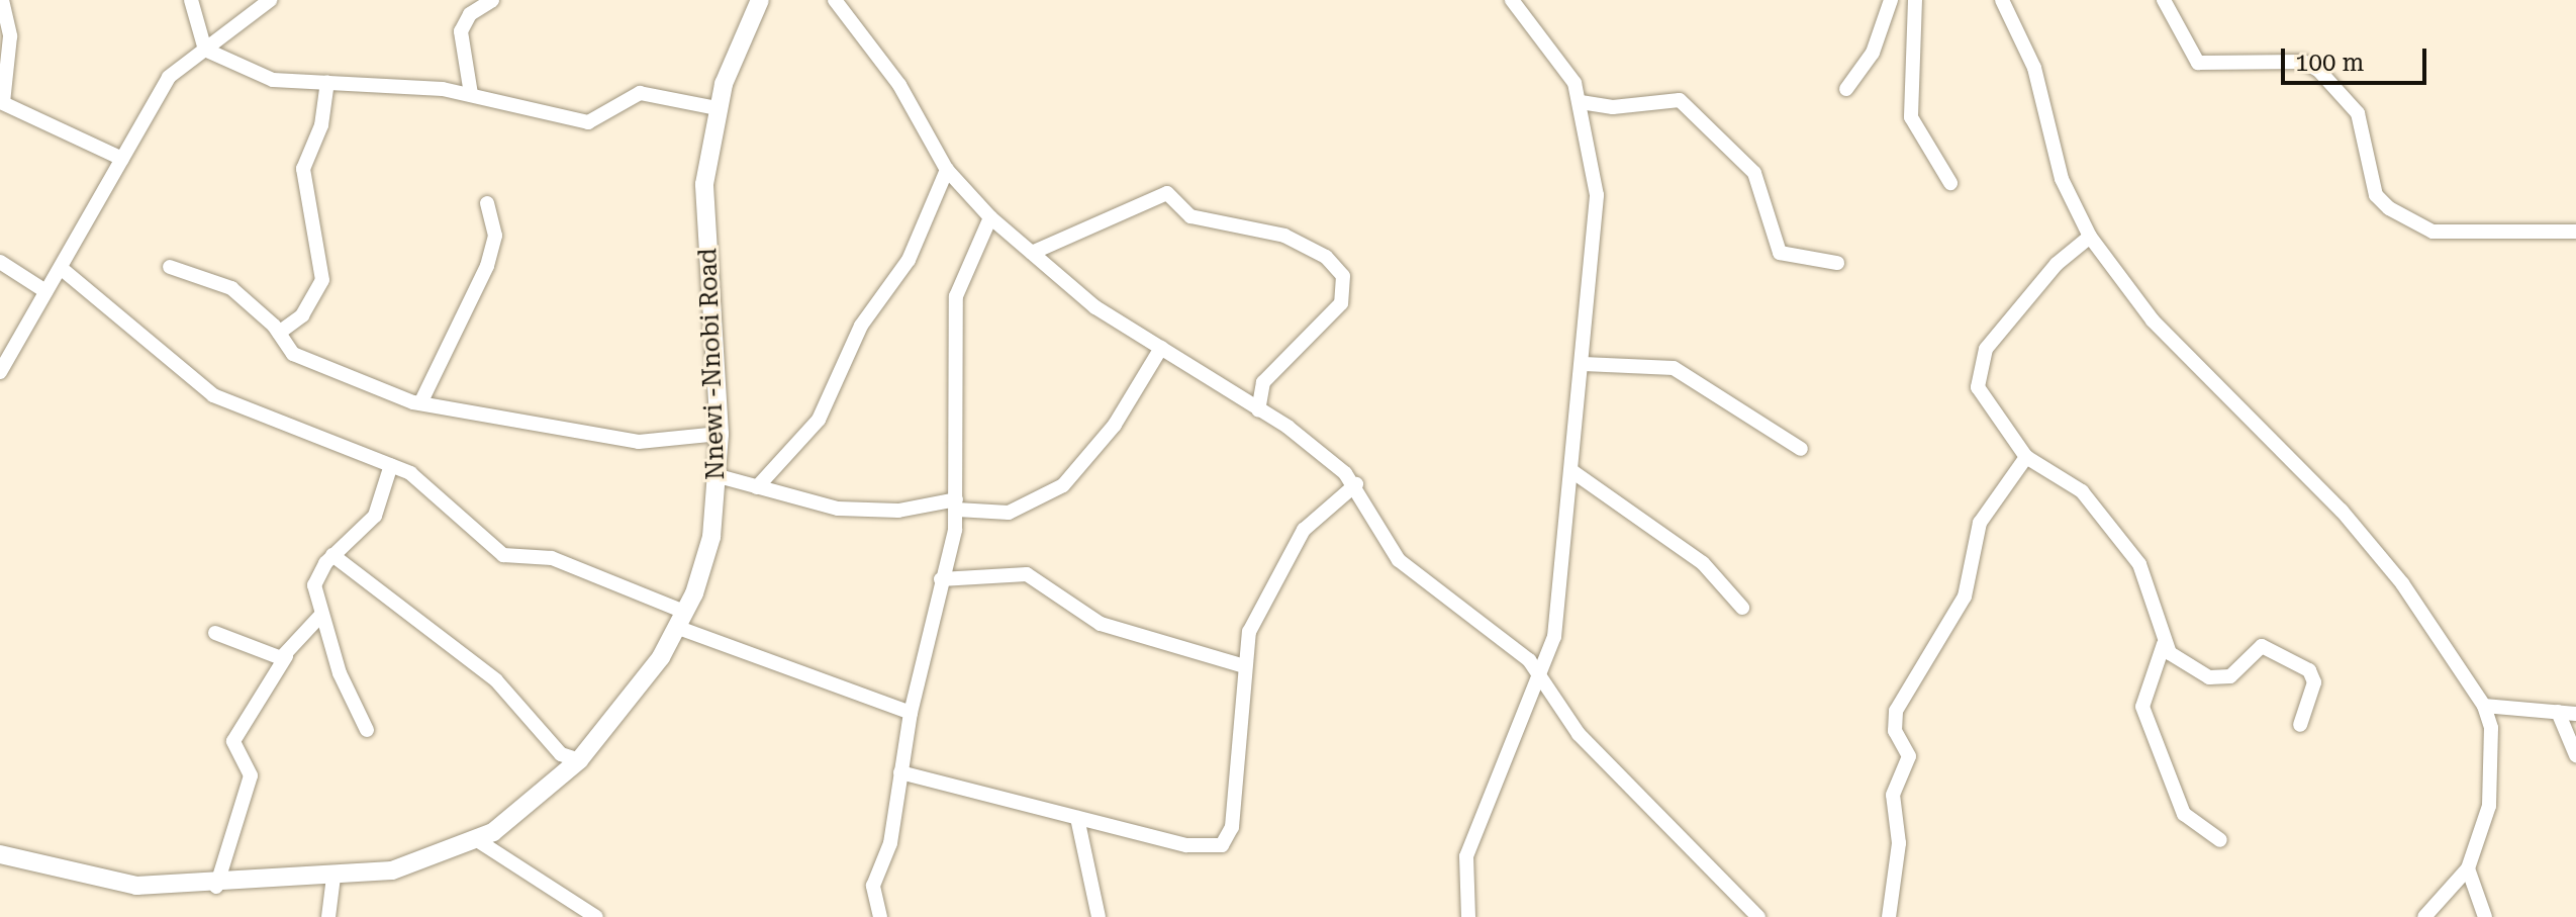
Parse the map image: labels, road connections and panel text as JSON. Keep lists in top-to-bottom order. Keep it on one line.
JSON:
{"streets":{"main road":["Nnewi -Nnobi Road"]},"scale_bar":"100 m"}
